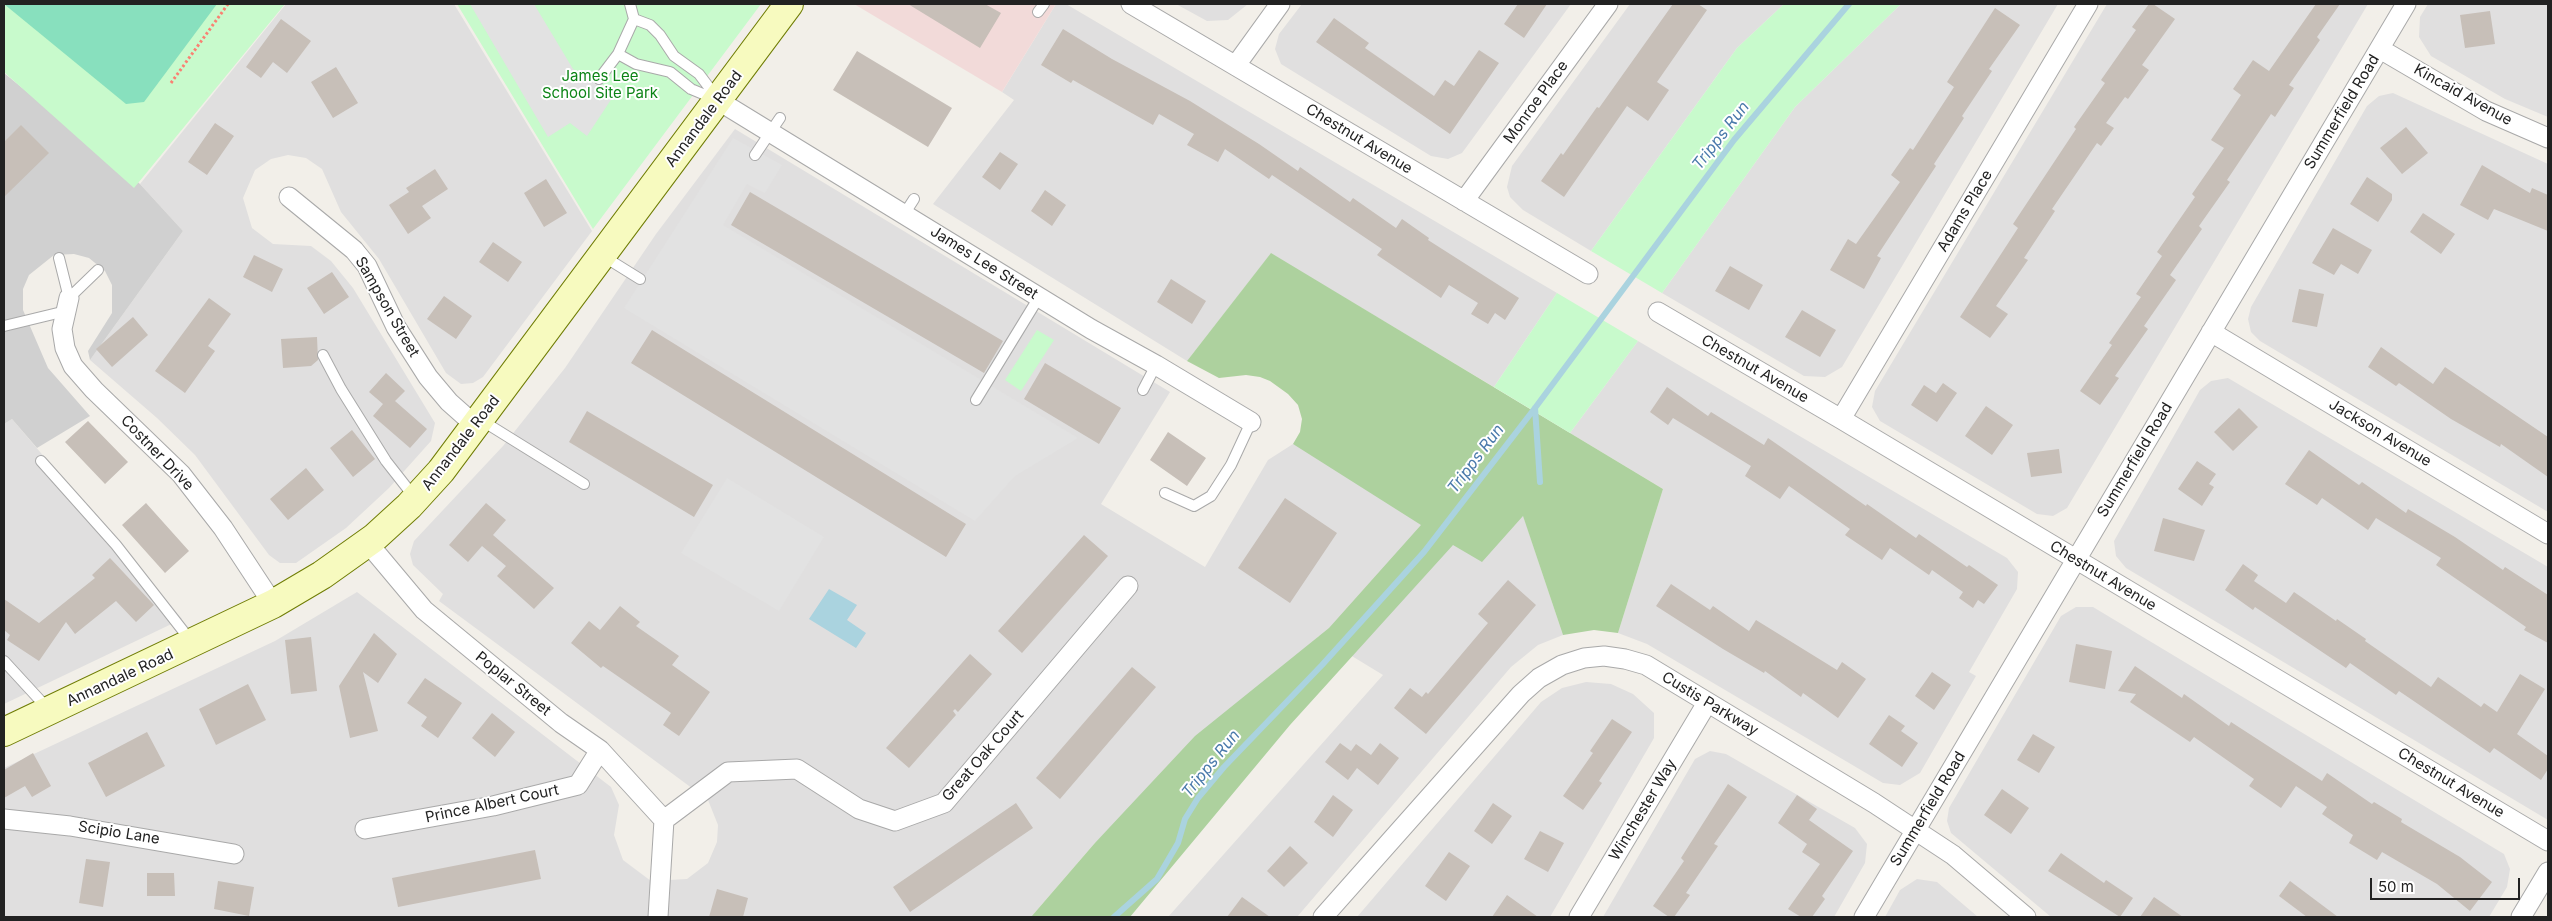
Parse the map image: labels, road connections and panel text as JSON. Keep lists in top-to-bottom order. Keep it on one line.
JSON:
{"streets":{"main road":["Annandale Road"],"street":["Kincaid Avenue","Monroe Place","Summerfield Road","Chestnut Avenue","Adams Place","James Lee Street","Sampson Street","Jackson Avenue","Costner Drive","Poplar Street","Custis Parkway","Great Oak Court","Prince Albert Court","Winchester Way","Scipio Lane"]},"crossings":[["Kincaid Avenue","Summerfield Road"],["Monroe Place","Chestnut Avenue"],["Summerfield Road","Chestnut Avenue"],["Summerfield Road","Jackson Avenue"],["Summerfield Road","Custis Parkway"],["Annandale Road","James Lee Street"],["Annandale Road","Sampson Street"],["Annandale Road","Costner Drive"],["Annandale Road","Poplar Street"],["Chestnut Avenue","Adams Place"],["Poplar Street","Great Oak Court"],["Poplar Street","Prince Albert Court"],["Custis Parkway","Winchester Way"]],"water":["Tripps Run"],"parks":["James Lee School Site Park"],"scale_bar":"50 m"}
